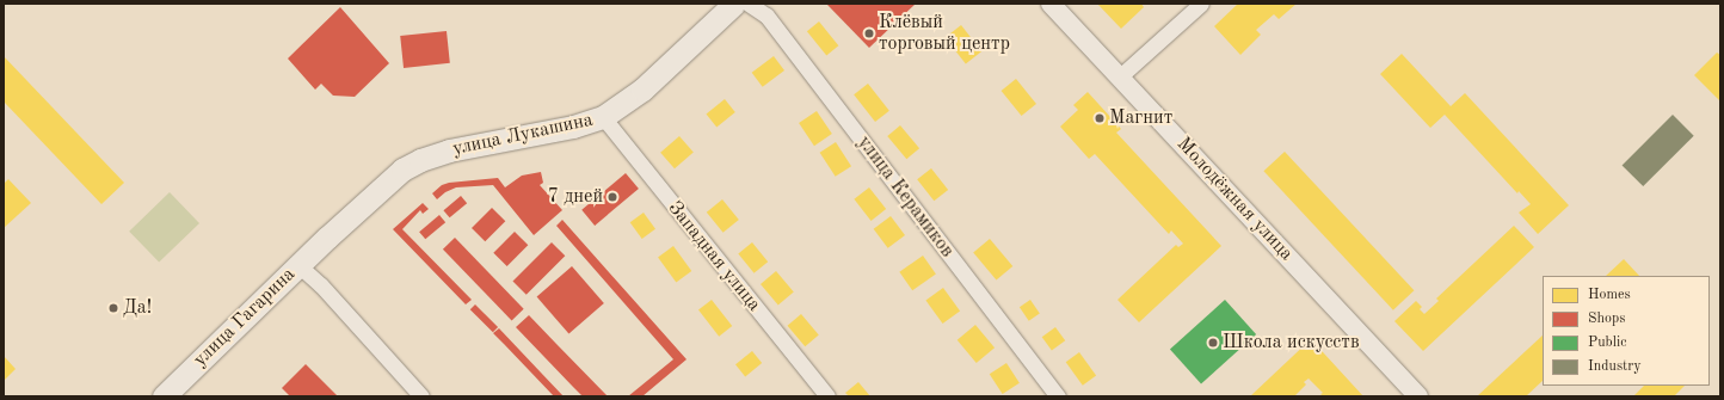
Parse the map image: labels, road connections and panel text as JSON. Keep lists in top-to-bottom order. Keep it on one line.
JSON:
{"streets":{"main road":["улица Лукашина","улица Гагарина"],"street":["улица Керамиков","Молодёжная улица","Западная улица"]},"crossings":[["улица Лукашина","Западная улица"],["улица Лукашина","улица Гагарина"]],"places":["Клёвый торговый центр","Магнит","7 дней","Да!","Школа искусств"],"legend":["Homes","Shops","Public","Industry"]}
